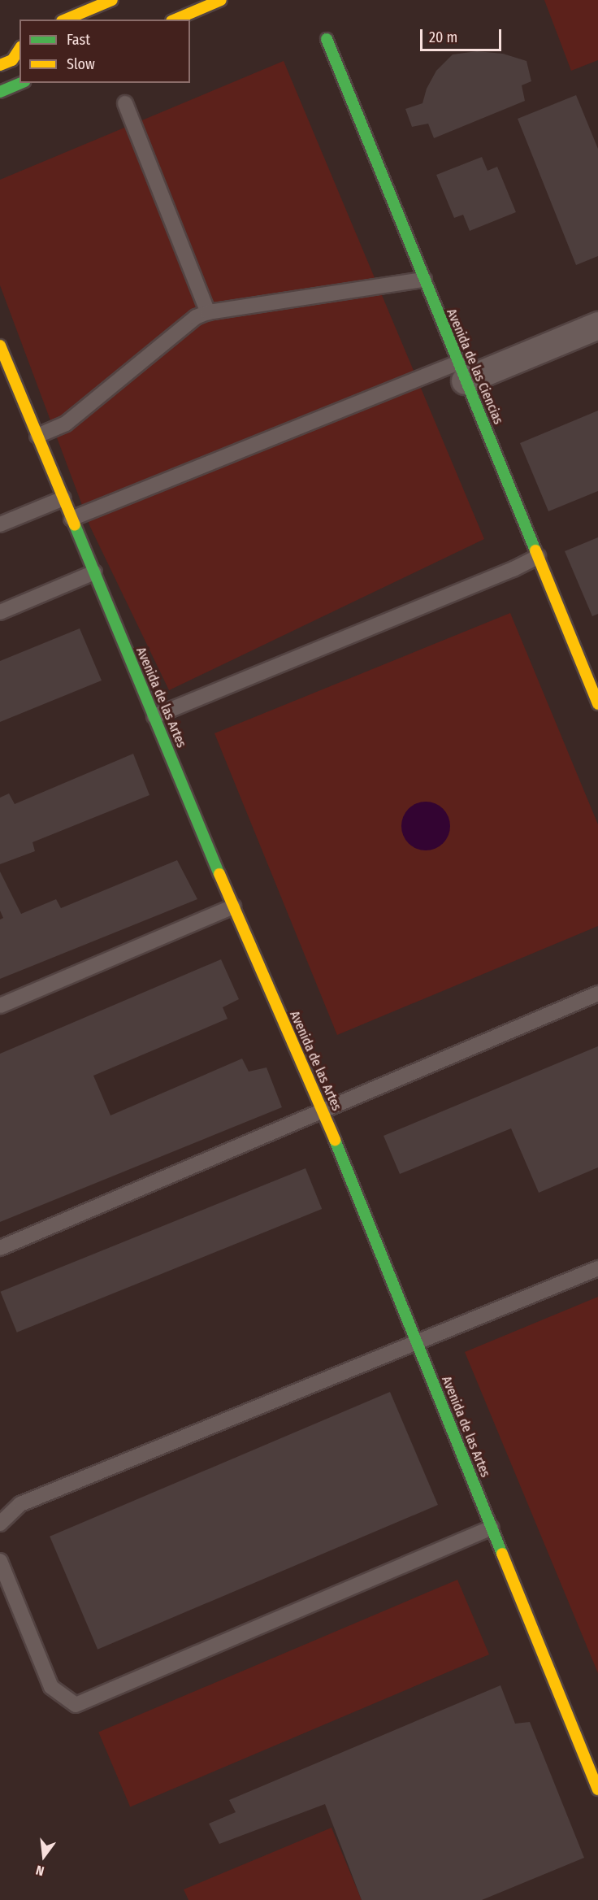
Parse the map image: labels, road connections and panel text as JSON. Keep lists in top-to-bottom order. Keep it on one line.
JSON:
{"streets":{"street":["Avenida de las Ciencias","Avenida de las Artes"]},"legend":["Fast","Slow"],"scale_bar":"20 m","north":"bottom"}
